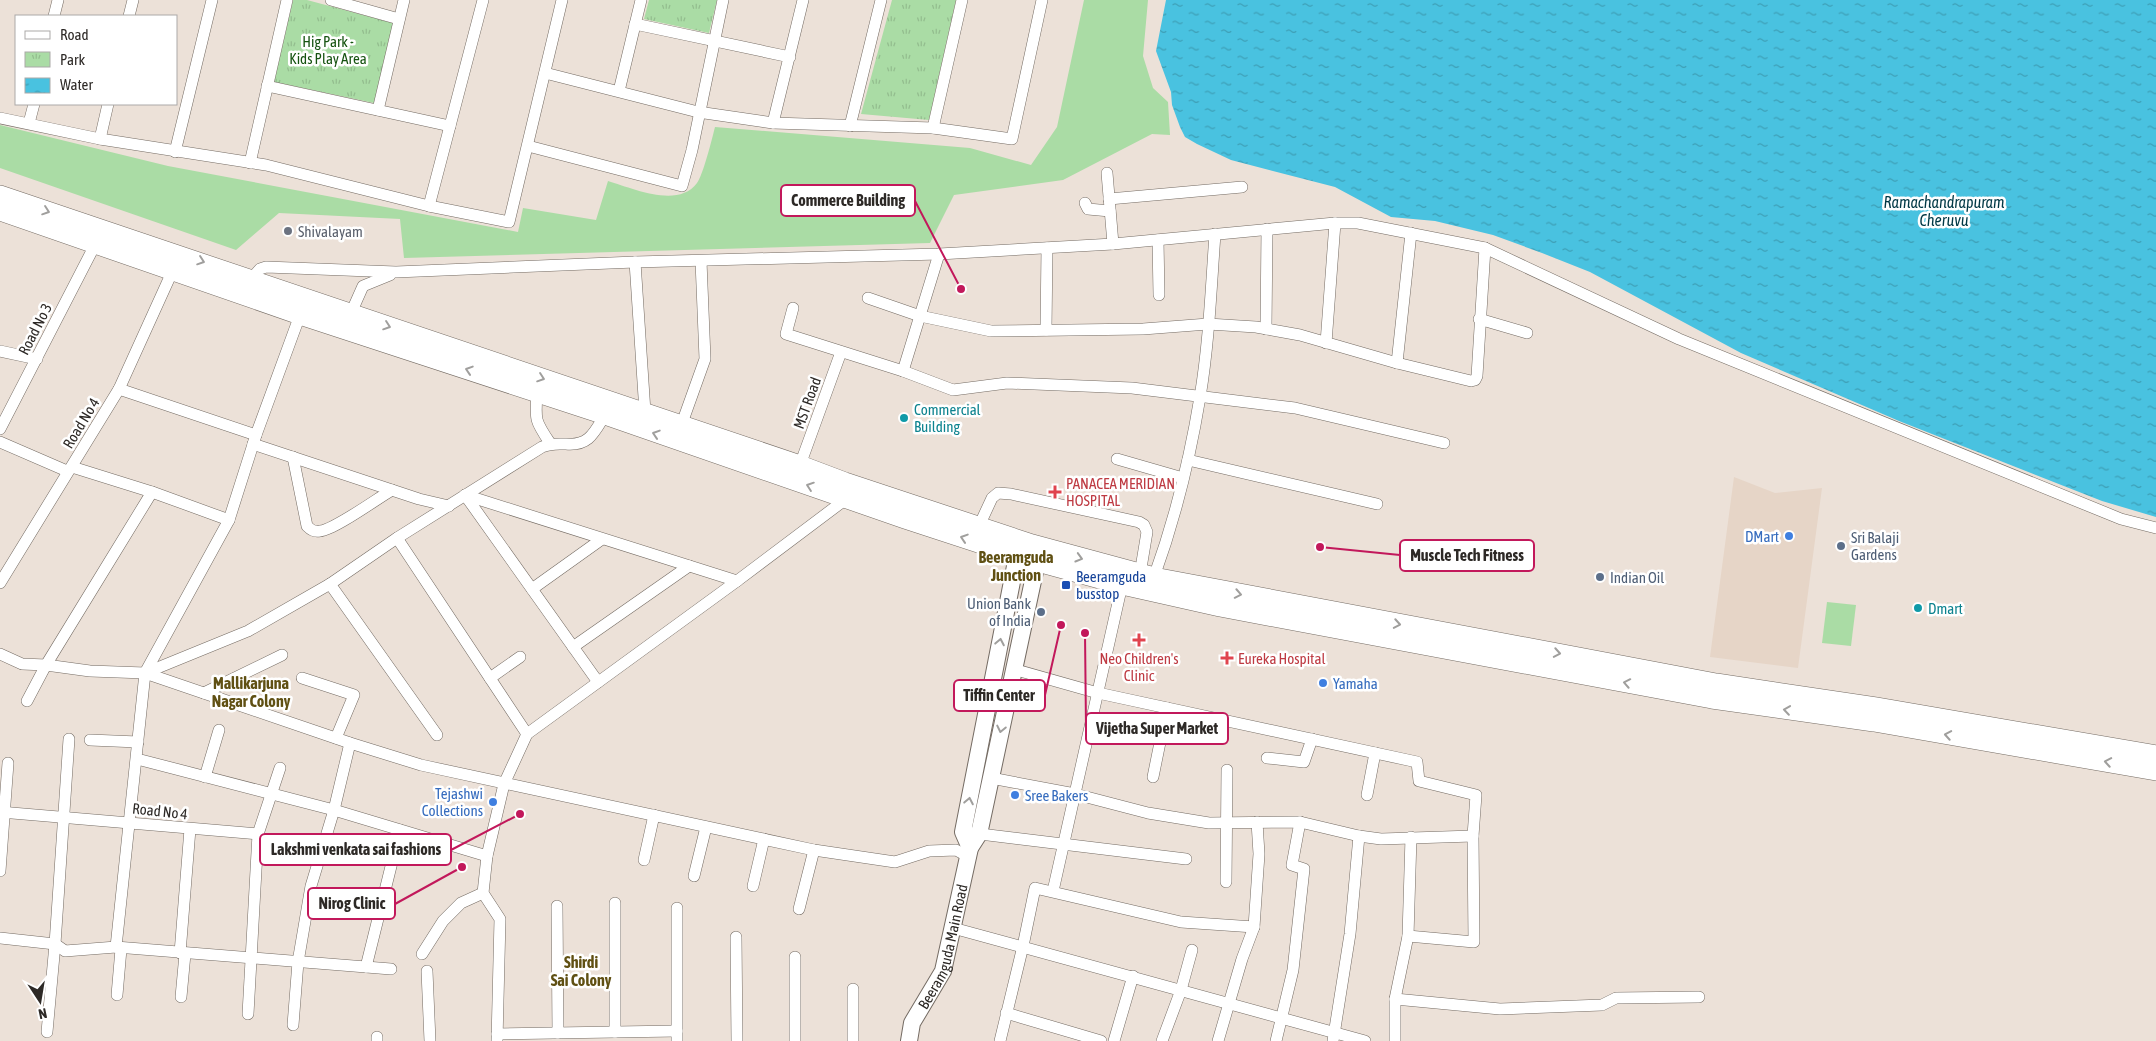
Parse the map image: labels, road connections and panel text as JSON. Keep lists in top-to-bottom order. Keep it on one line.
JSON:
{"streets":{"main road":["Beeramguda Main Road"],"street":["Road No 3","MST Road","Road No 4"]},"districts":["Beeramguda Junction","Mallikarjuna Nagar Colony","Shirdi Sai Colony"],"water":["Ramachandrapuram Cheruvu"],"parks":["Hig Park - Kids Play Area"],"places":{"other":["Shivalayam","Commerce Building","Commercial Building","DMart","Sri Balaji Gardens","Muscle Tech Fitness","Indian Oil","Dmart","Union Bank of India","Tiffin Center","Vijetha Super Market","Yamaha","Sree Bakers","Tejashwi Collections","Lakshmi venkata sai fashions","Nirog Clinic"],"health":["PANACEA MERIDIAN HOSPITAL","Neo Children's Clinic","Eureka Hospital"],"transit":["Beeramguda busstop"]},"legend":["Road","Park","Water"],"north":"bottom"}
